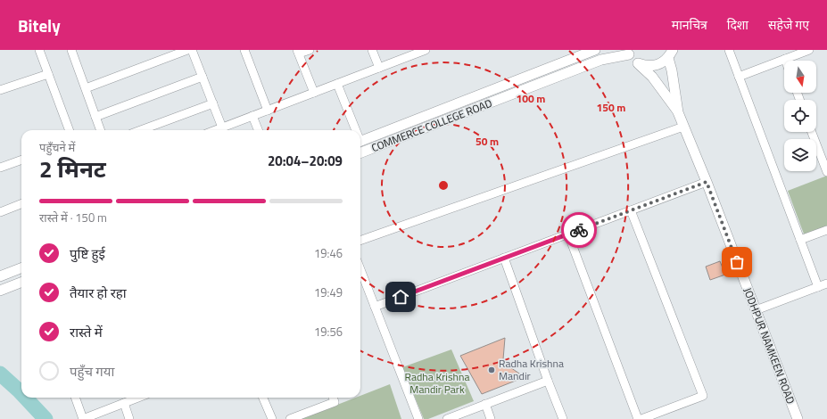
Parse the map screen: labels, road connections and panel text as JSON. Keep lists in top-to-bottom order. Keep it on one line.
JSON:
{"streets":{"street":["COMMERCE COLLEGE ROAD","JODHPUR NAMKEEN ROAD"]},"parks":["Radha Krishna Mandir Park"],"places":["Radha Krishna Mandir"],"north":"bottom","page":{"header":"Bitely","nav":["मानचित्र","दिशा","सहेजे गए"],"heading":["2 मिनट","पहुँचने में","20:04–20:09"],"bar":"रास्ते में · 150 m","list":[["पुष्टि हुई","19:46"],["तैयार हो रहा","19:49"],["रास्ते में","19:56"],"पहुँच गया"]},"rings":["100 m","150 m","50 m"]}
